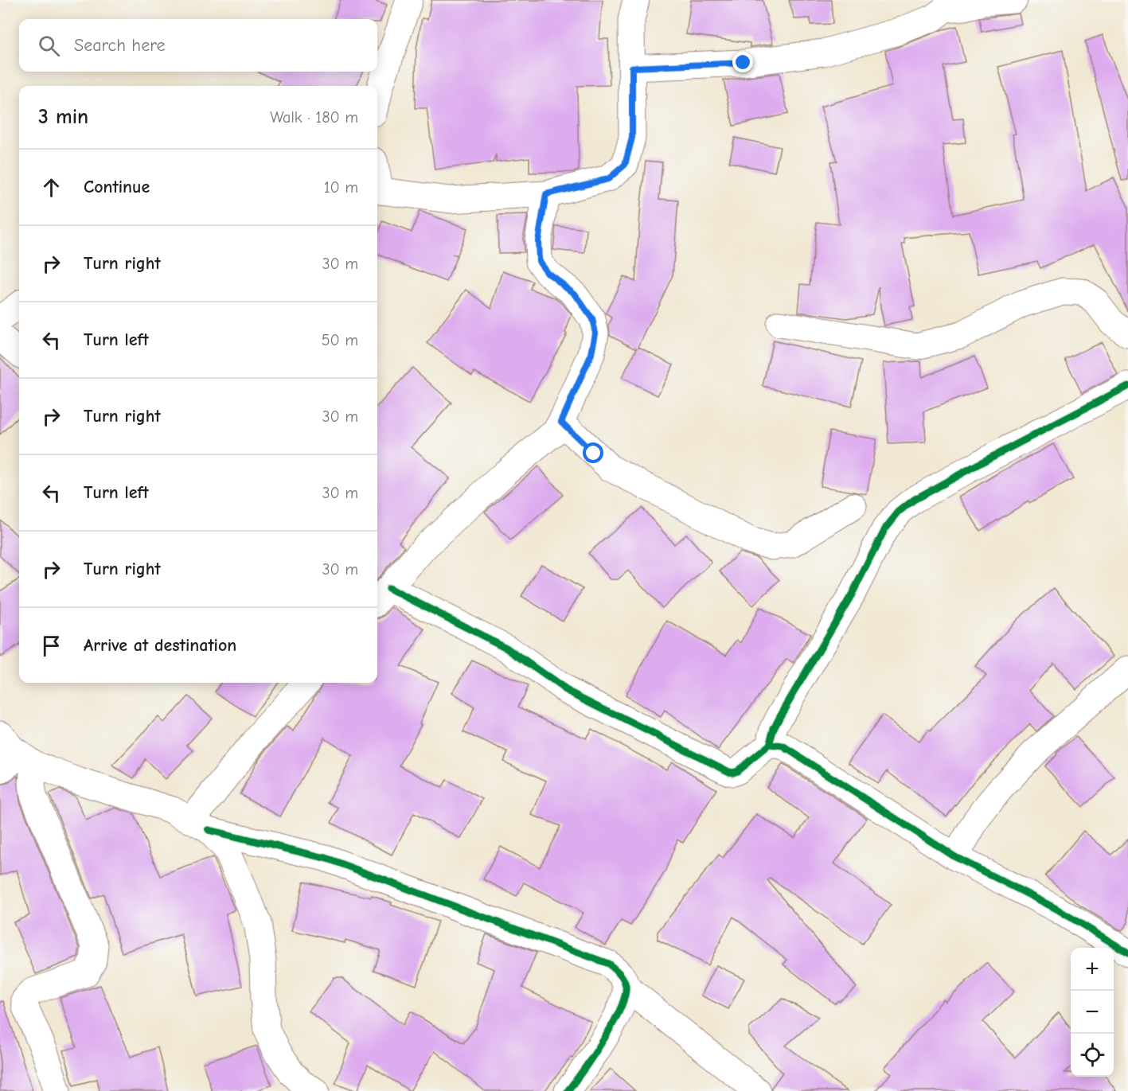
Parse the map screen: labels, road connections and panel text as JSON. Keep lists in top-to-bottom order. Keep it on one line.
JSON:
{"page":{"search":"Search here","heading":["3 min","Walk · 180 m"],"list":[["Continue","10 m"],["Turn right","30 m"],["Turn left","50 m"],["Turn right","30 m"],["Turn left","30 m"],["Turn right","30 m"],"Arrive at destination"],"map_buttons":["+","−"]}}
